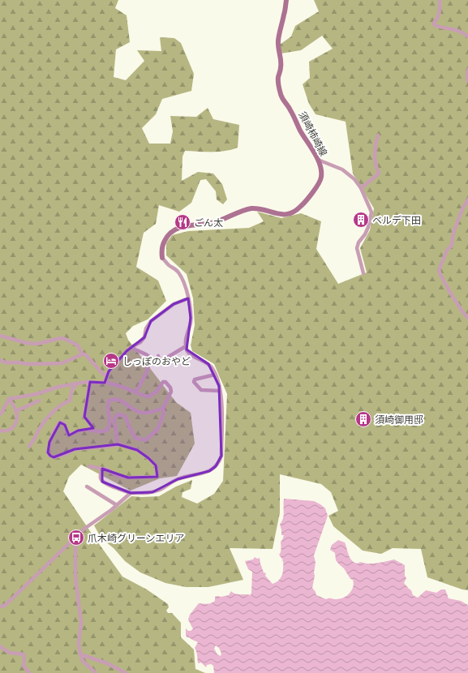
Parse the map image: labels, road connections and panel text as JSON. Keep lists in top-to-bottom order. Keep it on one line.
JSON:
{"streets":{"main road":["須崎柿崎線"]},"places":{"building":["ベルデ下田","須崎御用邸"],"restaurant":["ごん太"],"hotel":["しっぽのおやど"],"bus stop":["爪木崎グリーンエリア"]}}
